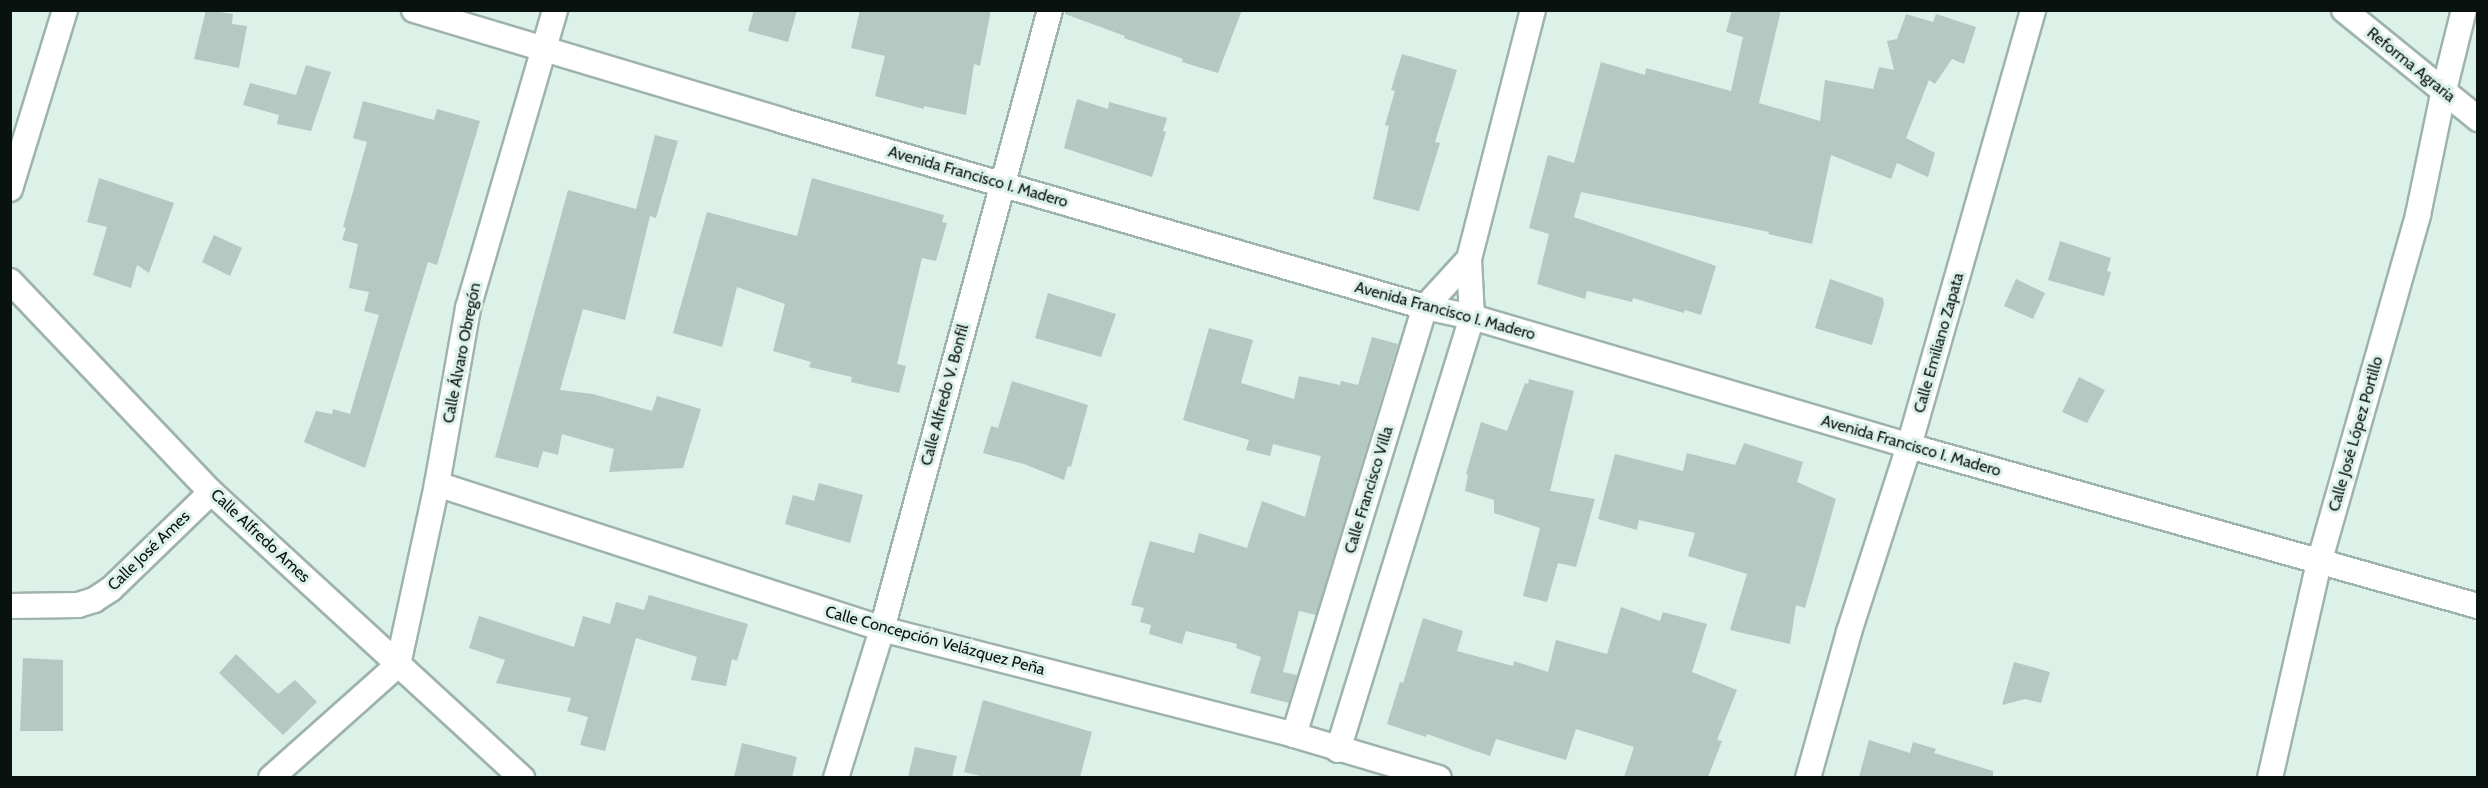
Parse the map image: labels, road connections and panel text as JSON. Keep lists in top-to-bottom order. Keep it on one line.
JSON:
{"streets":{"street":["Reforma Agraria","Avenida Francisco I. Madero","Calle Emiliano Zapata","Calle Álvaro Obregón","Calle Alfredo V. Bonfil","Calle José López Portillo","Calle Francisco Villa","Calle Alfredo Ames","Calle José Ames","Calle Concepción Velázquez Peña"]},"crossings":[["Reforma Agraria","Calle José López Portillo"],["Avenida Francisco I. Madero","Calle Emiliano Zapata"],["Avenida Francisco I. Madero","Calle Álvaro Obregón"],["Avenida Francisco I. Madero","Calle Alfredo V. Bonfil"],["Avenida Francisco I. Madero","Calle José López Portillo"],["Avenida Francisco I. Madero","Calle Francisco Villa"],["Calle Álvaro Obregón","Calle Alfredo Ames"],["Calle Álvaro Obregón","Calle Concepción Velázquez Peña"],["Calle Alfredo V. Bonfil","Calle Concepción Velázquez Peña"],["Calle Francisco Villa","Calle Concepción Velázquez Peña"],["Calle Alfredo Ames","Calle José Ames"]]}
